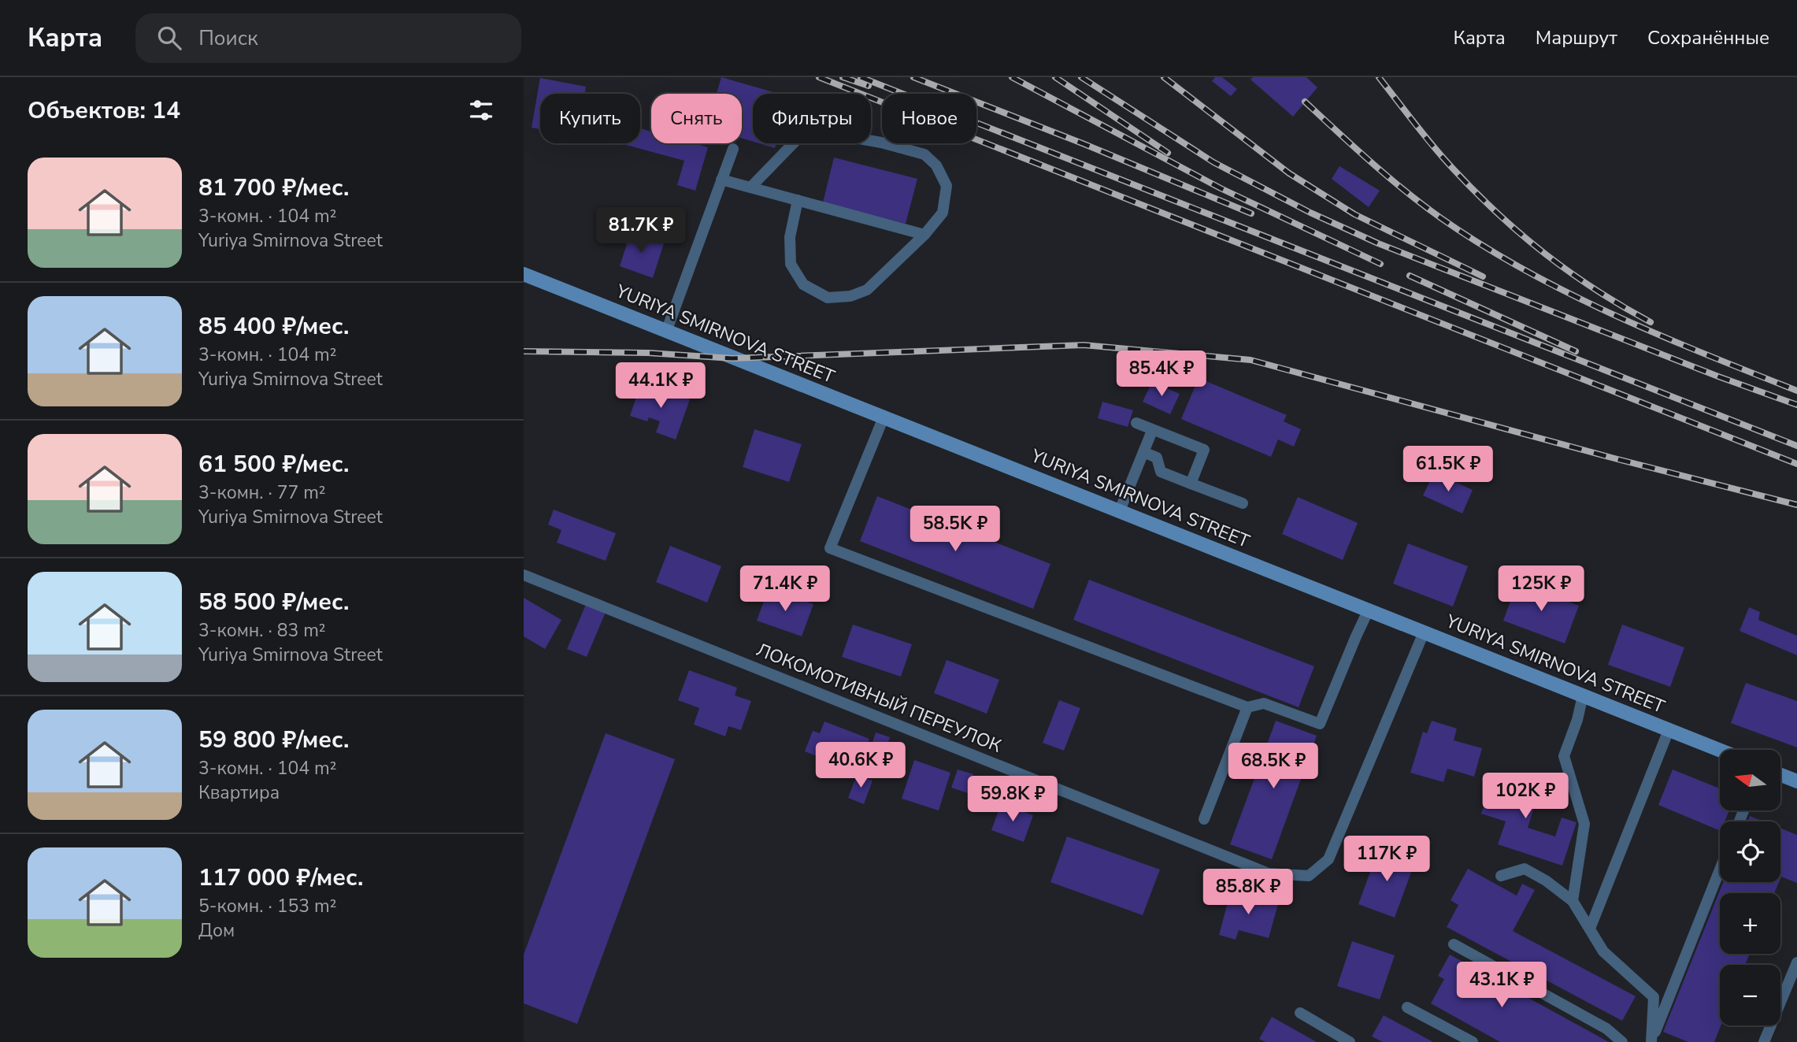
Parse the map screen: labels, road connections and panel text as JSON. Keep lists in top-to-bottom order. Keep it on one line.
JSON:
{"streets":{"main road":["YURIYA SMIRNOVA STREET"],"lane":["ЛОКОМОТИВНЫЙ ПЕРЕУЛОК"]},"crossings":[["YURIYA SMIRNOVA STREET","ЛОКОМОТИВНЫЙ ПЕРЕУЛОК"]],"north":"left","page":{"header":"Карта","search":"Поиск","nav":["Карта","Маршрут","Сохранённые"],"heading":"Объектов: 14","chip":["Купить","Снять","Фильтры","Новое"],"list":[{"name":"81 700 ₽/мес.","note":"3-комн. · 104 m² · Yuriya Smirnova Street"},{"name":"85 400 ₽/мес.","note":"3-комн. · 104 m² · Yuriya Smirnova Street"},{"name":"61 500 ₽/мес.","note":"3-комн. · 77 m² · Yuriya Smirnova Street"},{"name":"58 500 ₽/мес.","note":"3-комн. · 83 m² · Yuriya Smirnova Street"},{"name":"59 800 ₽/мес.","note":"3-комн. · 104 m² · Квартира"},{"name":"117 000 ₽/мес.","note":"5-комн. · 153 m² · Дом"}],"price":["81.7K ₽","85.4K ₽","44.1K ₽","61.5K ₽","58.5K ₽","71.4K ₽","125K ₽","40.6K ₽","68.5K ₽","102K ₽","59.8K ₽","117K ₽","85.8K ₽","43.1K ₽"],"map_buttons":["+","−"]}}
